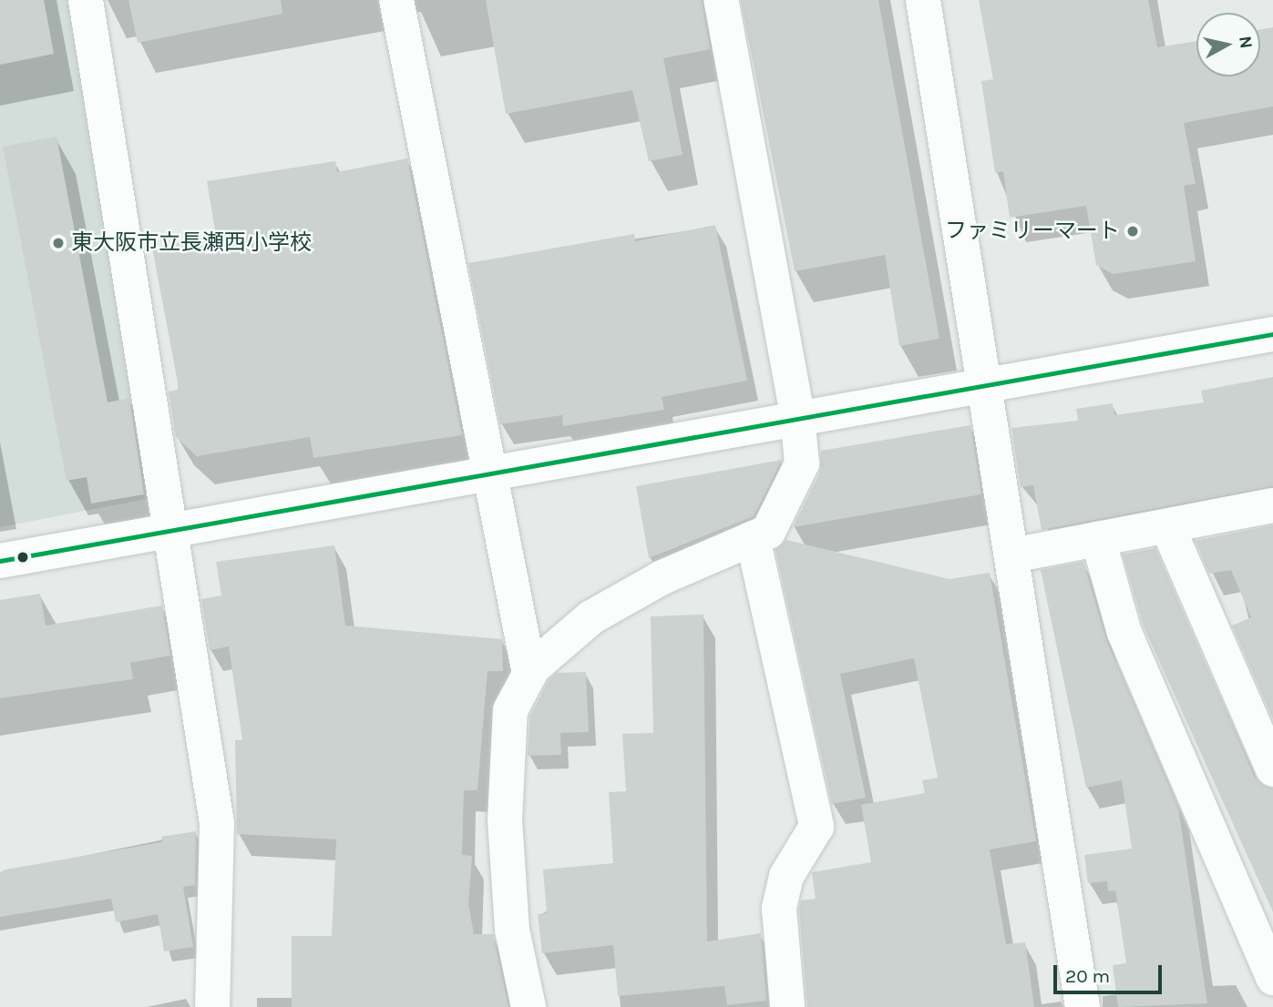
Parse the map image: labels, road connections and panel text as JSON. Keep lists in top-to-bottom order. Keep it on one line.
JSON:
{"places":["ファミリーマート","東大阪市立長瀬西小学校"],"scale_bar":"20 m","north":"right"}
